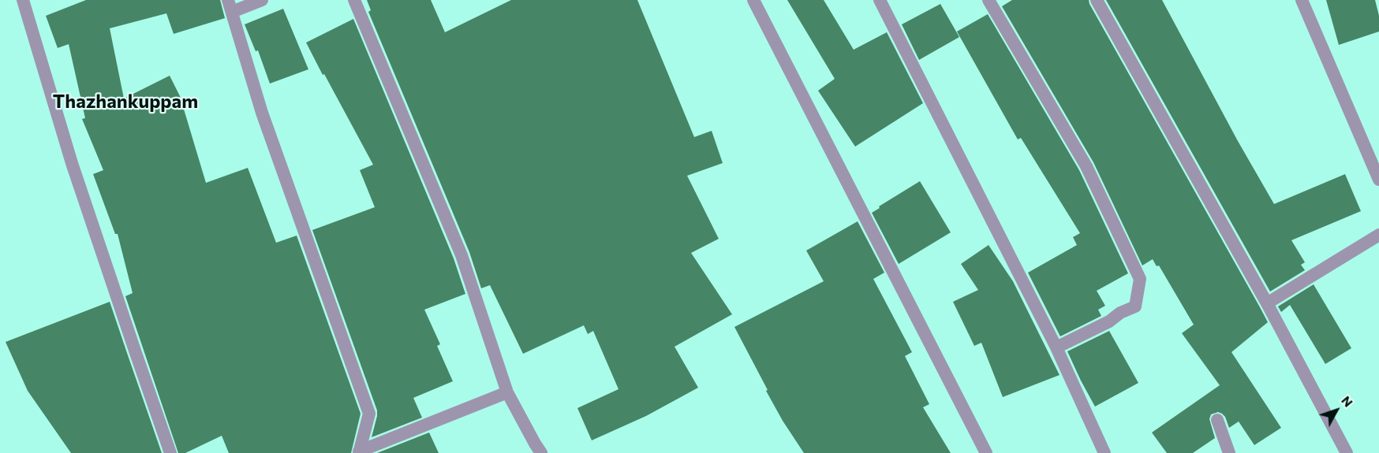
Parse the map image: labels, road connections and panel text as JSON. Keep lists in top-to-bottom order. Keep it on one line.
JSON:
{"districts":["Thazhankuppam"],"north":"top right"}
